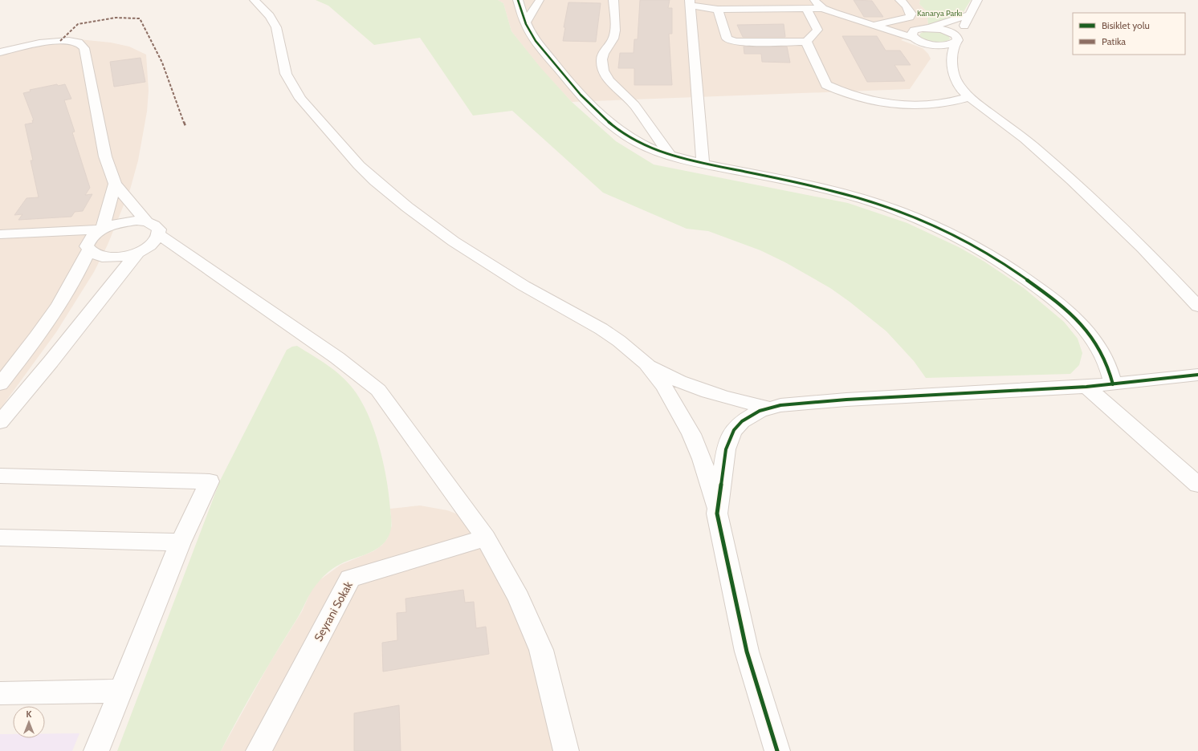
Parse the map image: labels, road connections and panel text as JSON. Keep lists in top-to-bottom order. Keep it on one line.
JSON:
{"streets":{"street":["Seyrani Sokak"]},"parks":["Kanarya Parkı"],"legend":["Bisiklet yolu","Patika"],"north":"top"}
